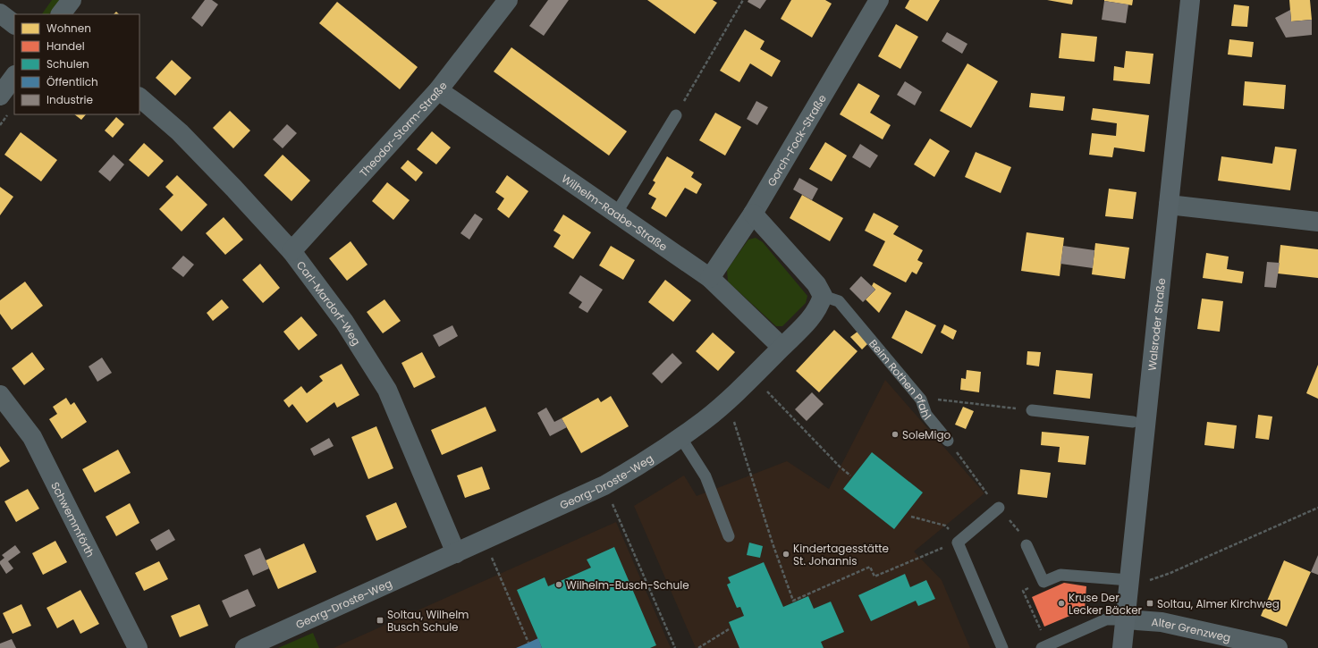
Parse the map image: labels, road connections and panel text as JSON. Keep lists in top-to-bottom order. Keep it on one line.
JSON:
{"streets":{"main road":["Walsroder Straße"],"street":["Theodor-Storm-Straße","Gorch-Fock-Straße","Wilhelm-Raabe-Straße","Carl-Mardorf-Weg","Georg-Droste-Weg","Schwemmförth","Alter Grenzweg"],"lane":["Beim Rothen Pfahl"]},"crossings":[["Theodor-Storm-Straße","Wilhelm-Raabe-Straße"],["Theodor-Storm-Straße","Carl-Mardorf-Weg"],["Gorch-Fock-Straße","Wilhelm-Raabe-Straße"],["Wilhelm-Raabe-Straße","Georg-Droste-Weg"],["Carl-Mardorf-Weg","Georg-Droste-Weg"],["Walsroder Straße","Alter Grenzweg"],["Beim Rothen Pfahl","Georg-Droste-Weg"]],"places":{"other":["SoleMigo","Kindertagesstätte St. Johannis","Wilhelm-Busch-Schule","Kruse Der Lecker Bäcker"],"transit":["Soltau, Almer Kirchweg","Soltau, Wilhelm Busch Schule"]},"legend":["Wohnen","Handel","Schulen","Öffentlich","Industrie"]}
